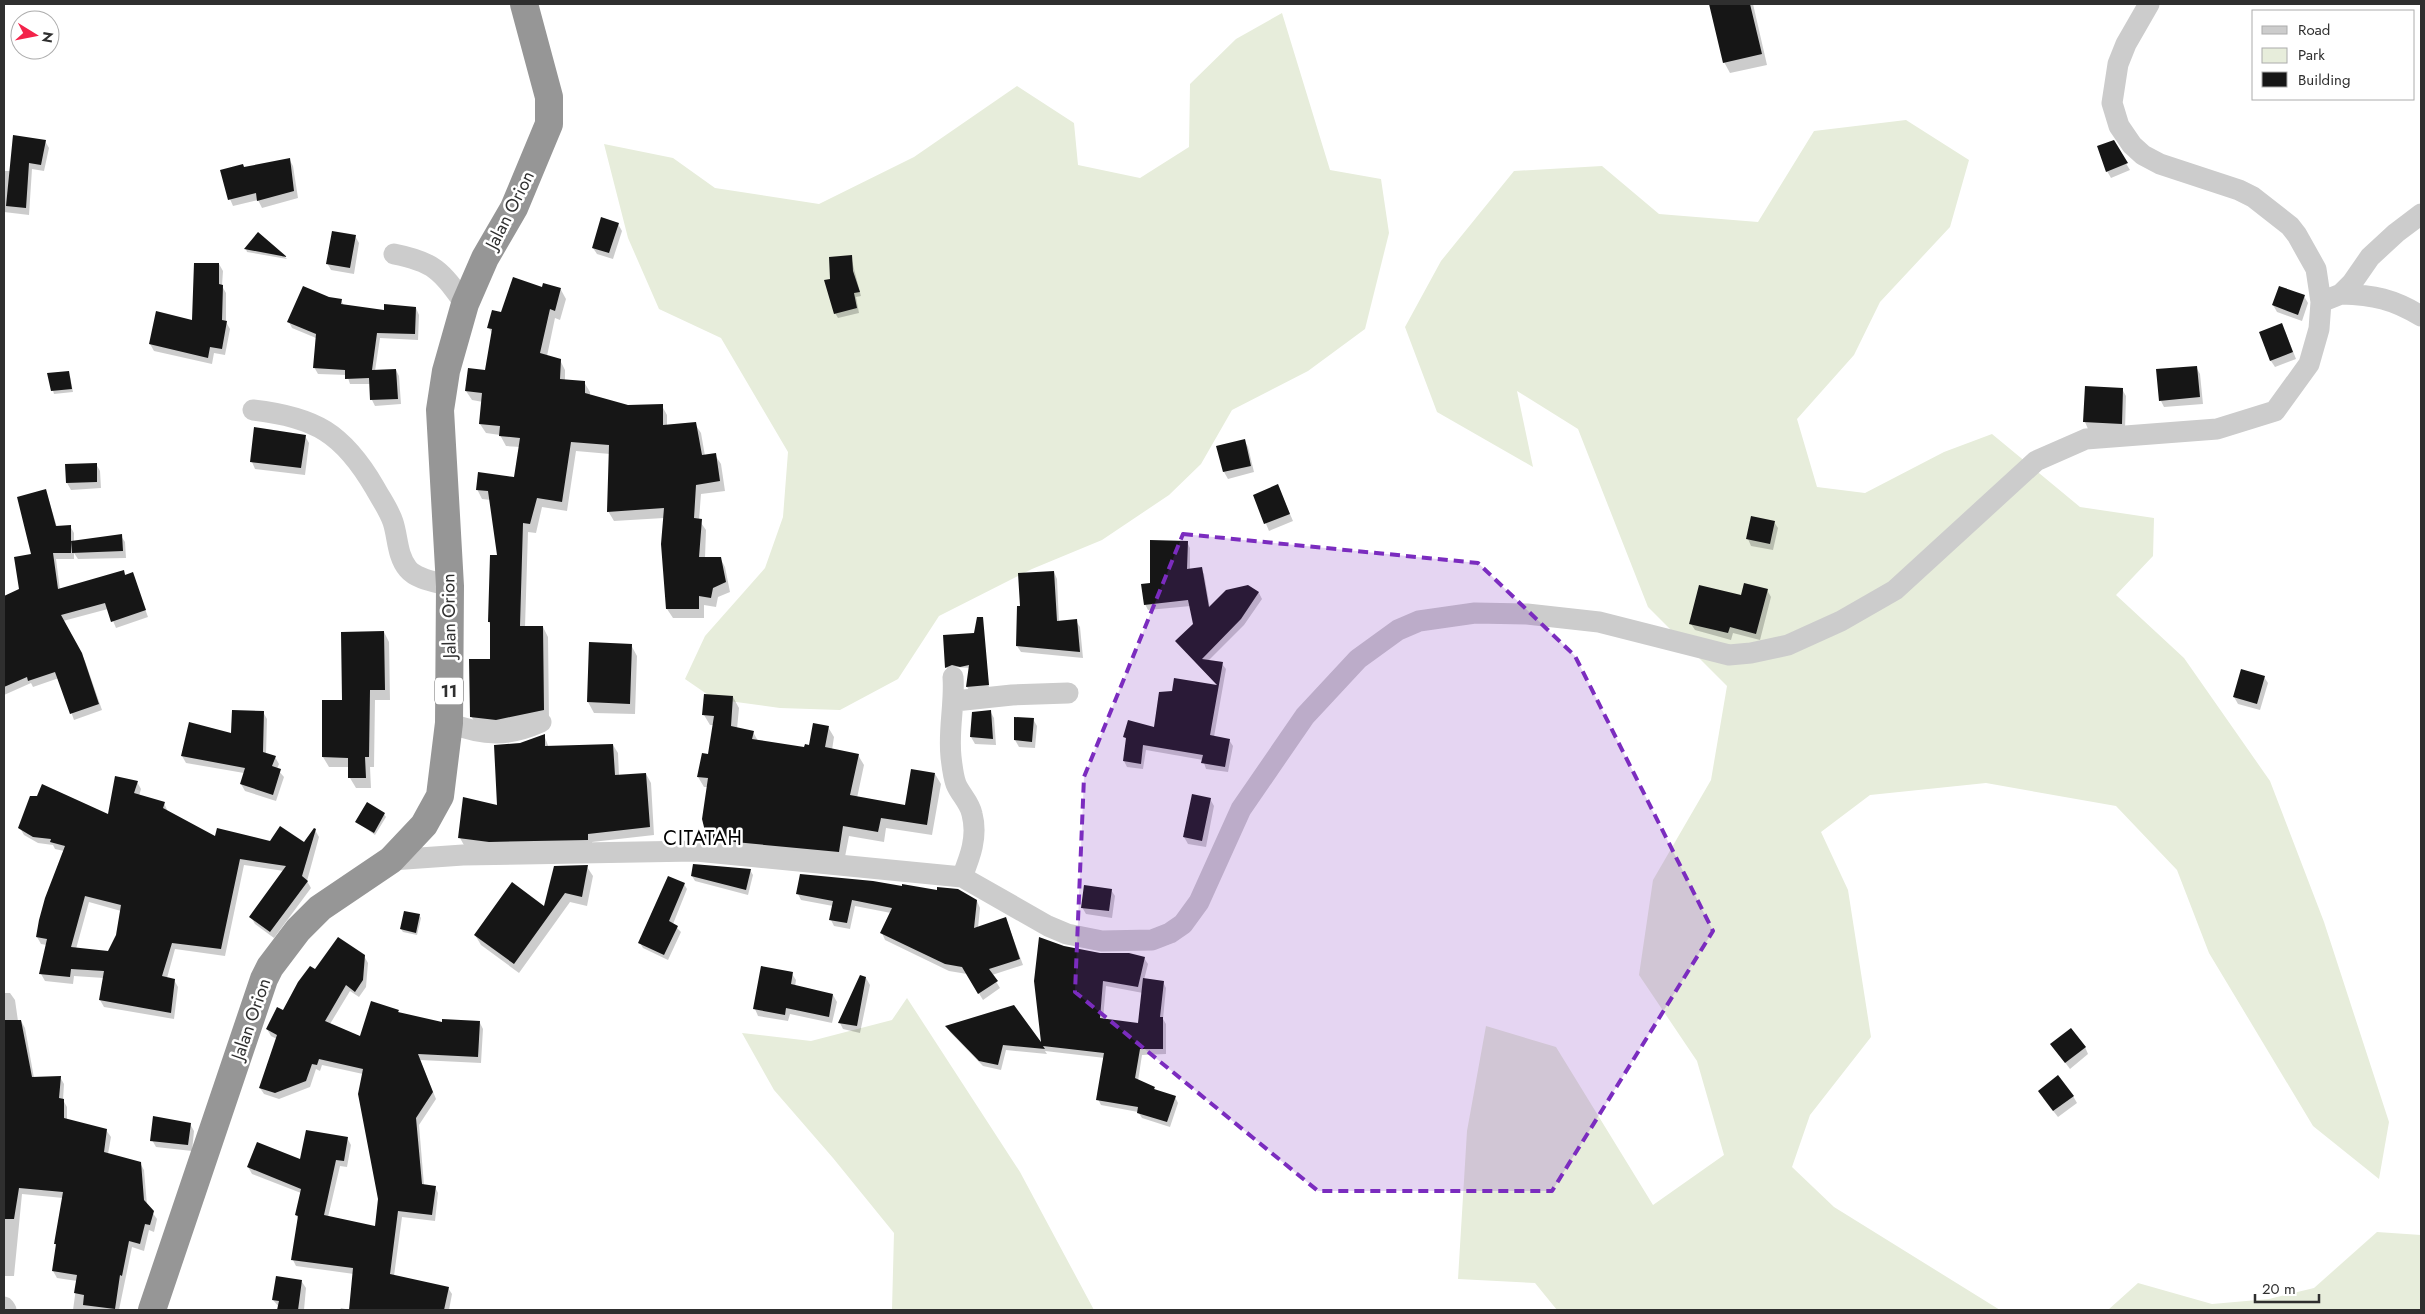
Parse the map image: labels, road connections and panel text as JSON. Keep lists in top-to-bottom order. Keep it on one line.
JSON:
{"streets":{"highway":["Jalan Orion","11"]},"districts":["CITATAH"],"legend":["Road","Park","Building"],"scale_bar":"20 m","north":"right"}
